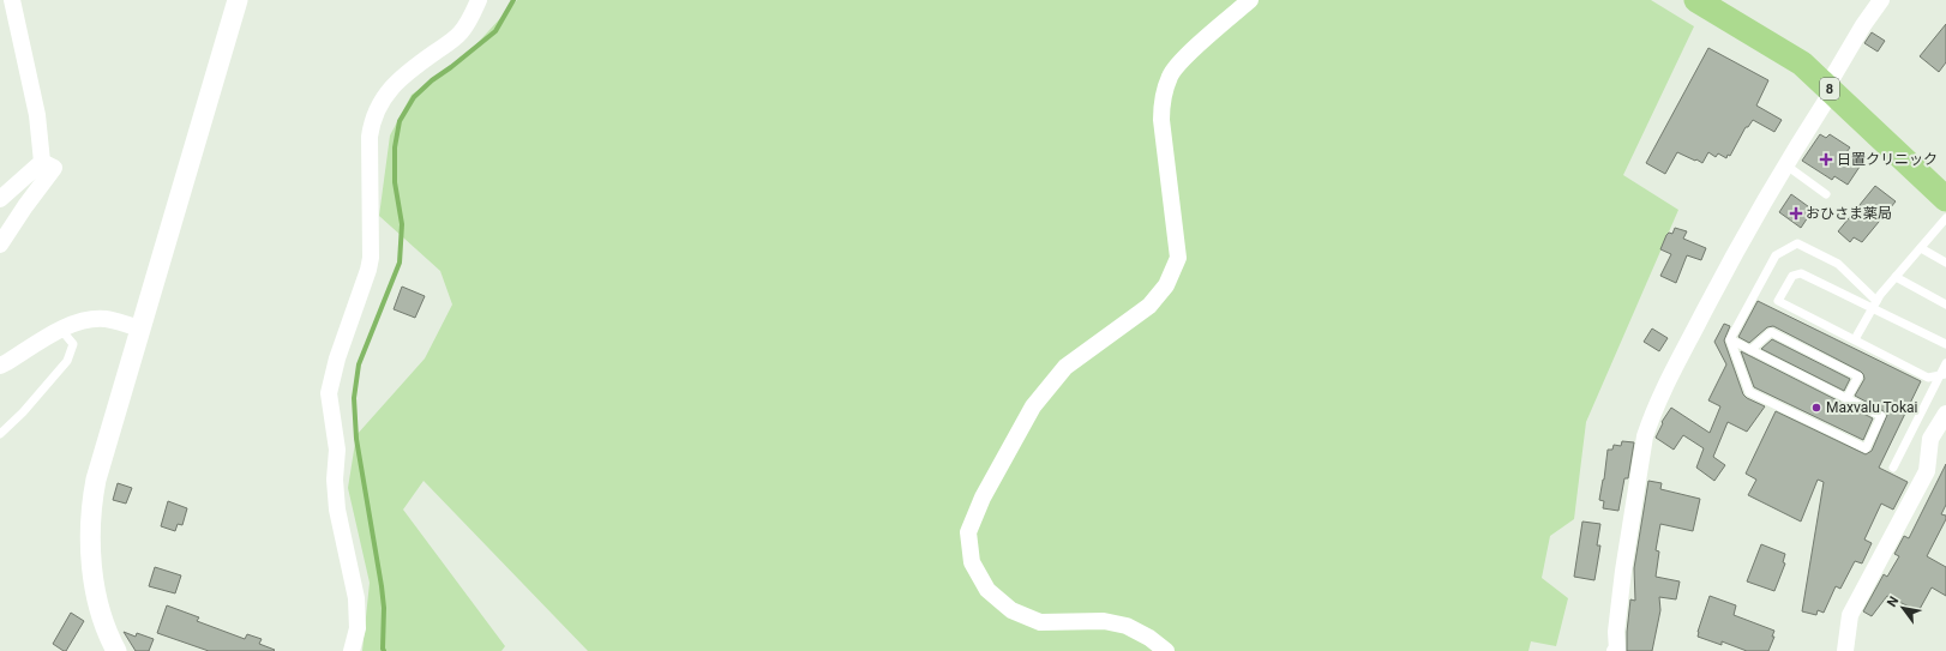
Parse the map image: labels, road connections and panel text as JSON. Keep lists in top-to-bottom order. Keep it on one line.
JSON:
{"streets":{"main road":["8"]},"places":{"health":["日置クリニック","おひさま薬局"],"other":["Maxvalu Tokai"]},"north":"top left"}
